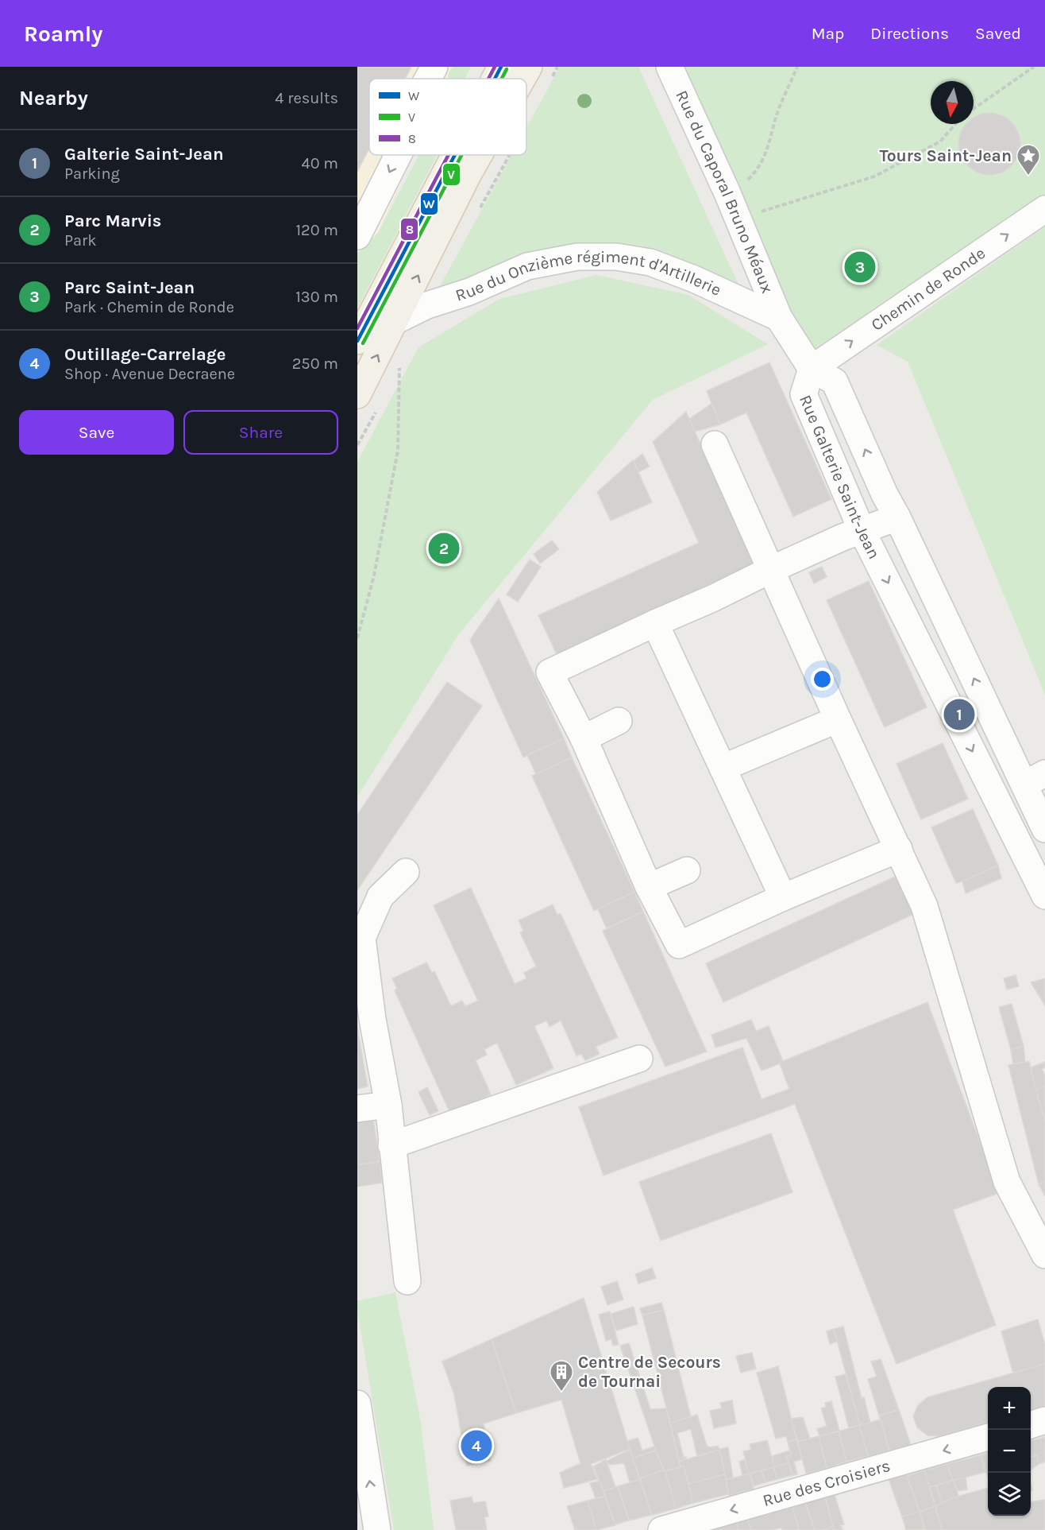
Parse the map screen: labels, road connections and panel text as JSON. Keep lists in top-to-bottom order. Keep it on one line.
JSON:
{"streets":{"street":["Rue du Caporal Bruno Méaux","Chemin de Ronde","Rue du Onzième régiment d'Artillerie","Rue Galterie Saint-Jean","Rue des Croisiers"]},"crossings":[["Rue du Caporal Bruno Méaux","Rue du Onzième régiment d'Artillerie"],["Chemin de Ronde","Rue Galterie Saint-Jean"]],"one_way":["Chemin de Ronde","Rue des Croisiers"],"places":{"place":["Tours Saint-Jean"],"building":["Centre de Secours de Tournai"]},"lines":["transit line W","transit line 8","transit line V"],"legend":["W","V","8"],"north":"bottom","page":{"header":"Roamly","nav":["Map","Directions","Saved"],"heading":["Nearby","4 results"],"list":[{"mark":"1","name":"Galterie Saint-Jean","note":"Parking","value":"40 m"},{"mark":"2","name":"Parc Marvis","note":"Park","value":"120 m"},{"mark":"3","name":"Parc Saint-Jean","note":"Park · Chemin de Ronde","value":"130 m"},{"mark":"4","name":"Outillage-Carrelage","note":"Shop · Avenue Decraene","value":"250 m"}],"pins":["3","2","1","4"],"buttons":["Save","Share"],"map_buttons":["+","−"]}}
